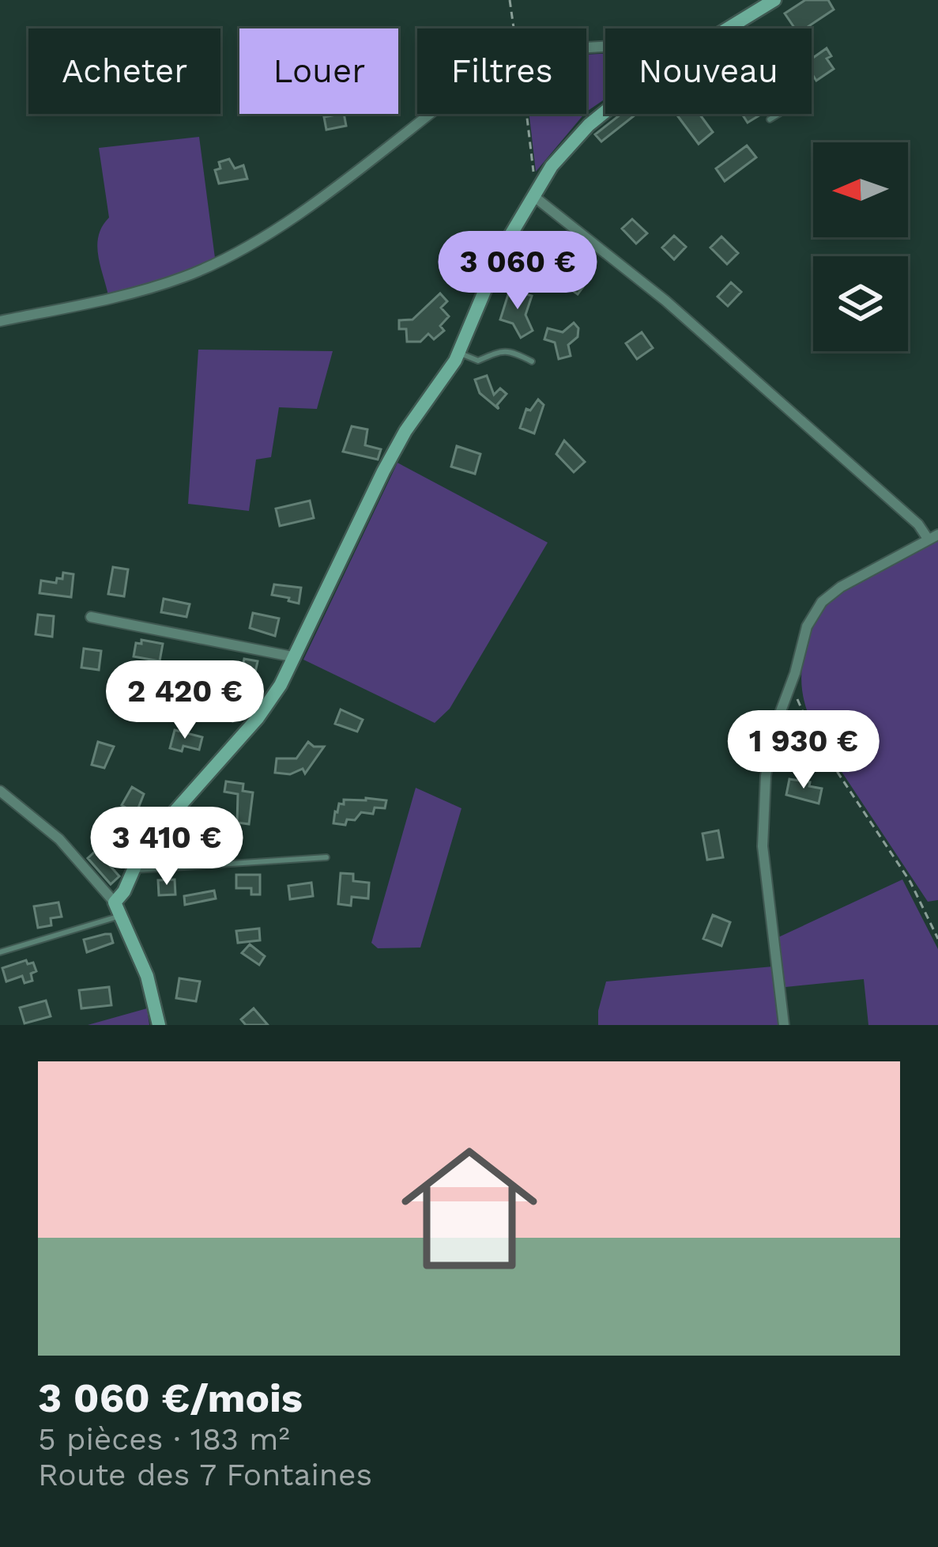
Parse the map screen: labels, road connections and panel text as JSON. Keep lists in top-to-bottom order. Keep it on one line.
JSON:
{"north":"left","page":{"chip":["Acheter","Louer","Filtres","Nouveau"],"price":["3 060 €","2 420 €","1 930 €","3 410 €"],"list":[{"name":"3 060 €/mois","note":"5 pièces · 183 m² · Route des 7 Fontaines"}]}}
